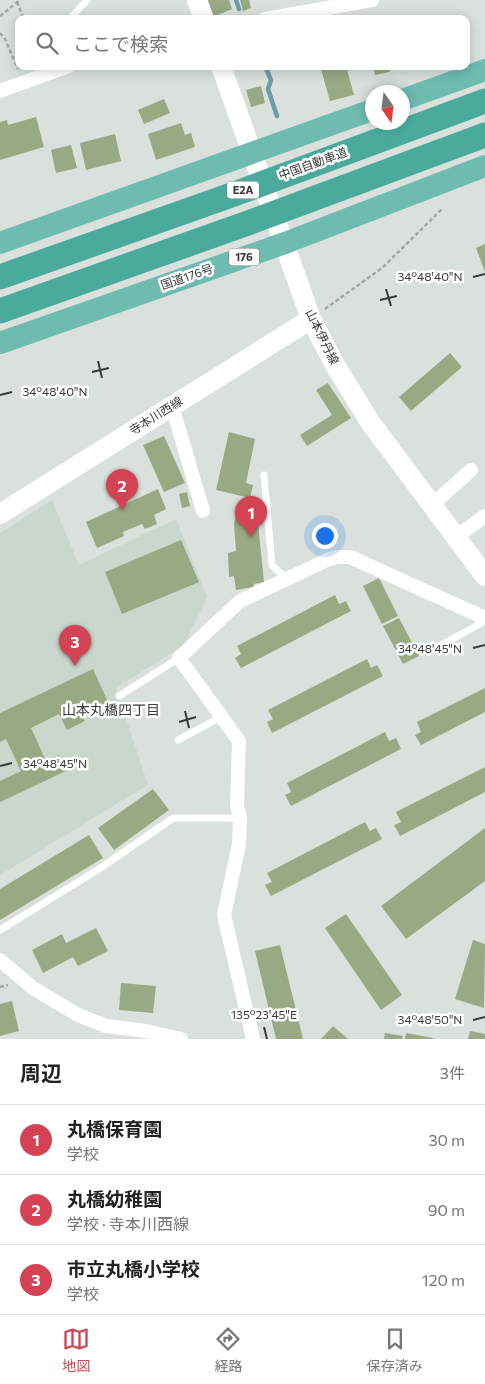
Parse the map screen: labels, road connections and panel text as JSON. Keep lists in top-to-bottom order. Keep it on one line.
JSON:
{"streets":{"highway":["中国自動車道","E2A","176","国道176号"],"main road":["山本伊丹線","寺本川西線"]},"crossings":[["国道176号","山本伊丹線"],["山本伊丹線","寺本川西線"]],"districts":["山本丸橋四丁目"],"north":"bottom","page":{"search":"ここで検索","pins":["2","1","3"],"heading":["周辺","3件"],"list":[{"mark":"1","name":"丸橋保育園","note":"学校","value":"30 m"},{"mark":"2","name":"丸橋幼稚園","note":"学校 · 寺本川西線","value":"90 m"},{"mark":"3","name":"市立丸橋小学校","note":"学校","value":"120 m"}],"nav":["地図","経路","保存済み"]},"coordinates":["34°48'40\"N","34°48'45\"N","135°23'45\"E","34°48'50\"N"]}
